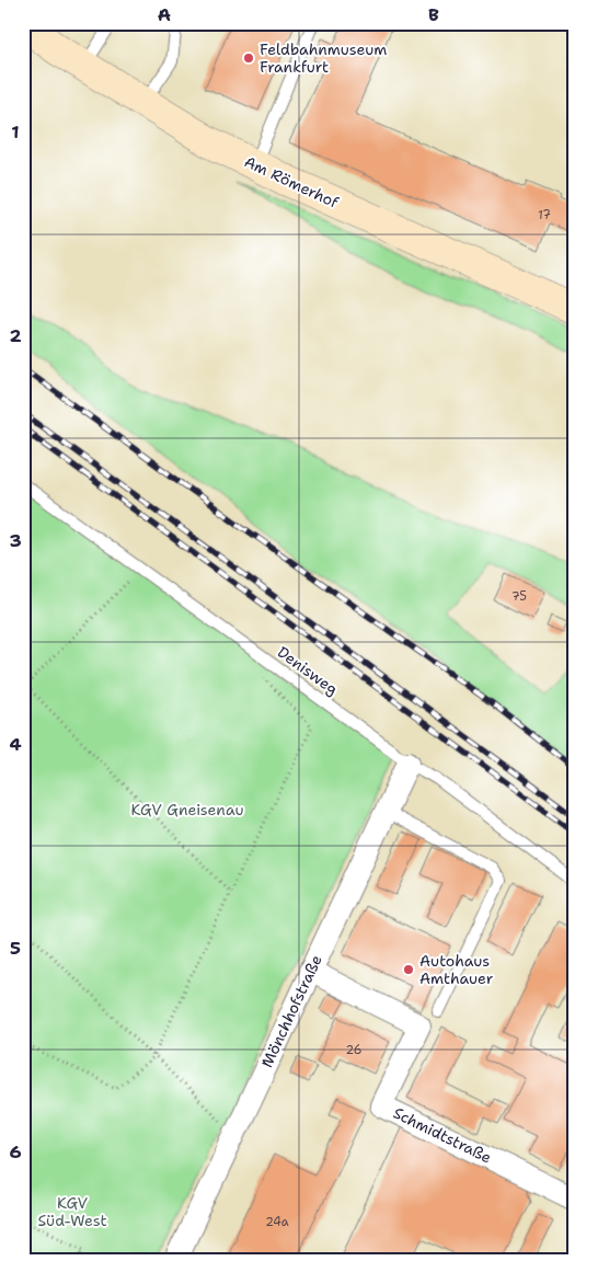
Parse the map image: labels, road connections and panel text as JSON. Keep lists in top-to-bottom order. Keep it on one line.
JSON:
{"streets":{"main road":["Am Römerhof"],"street":["Mönchhofstraße","Schmidtstraße"],"lane":["Denisweg"]},"crossings":[["Denisweg","Mönchhofstraße"],["Mönchhofstraße","Schmidtstraße"]],"parks":["KGV Gneisenau","KGV Süd-West"],"places":["Feldbahnmuseum Frankfurt","Autohaus Amthauer"],"house_numbers":["17","75","26","24a"],"grid":{"columns":["A","B"],"rows":["1","2","3","4","5","6"]}}
